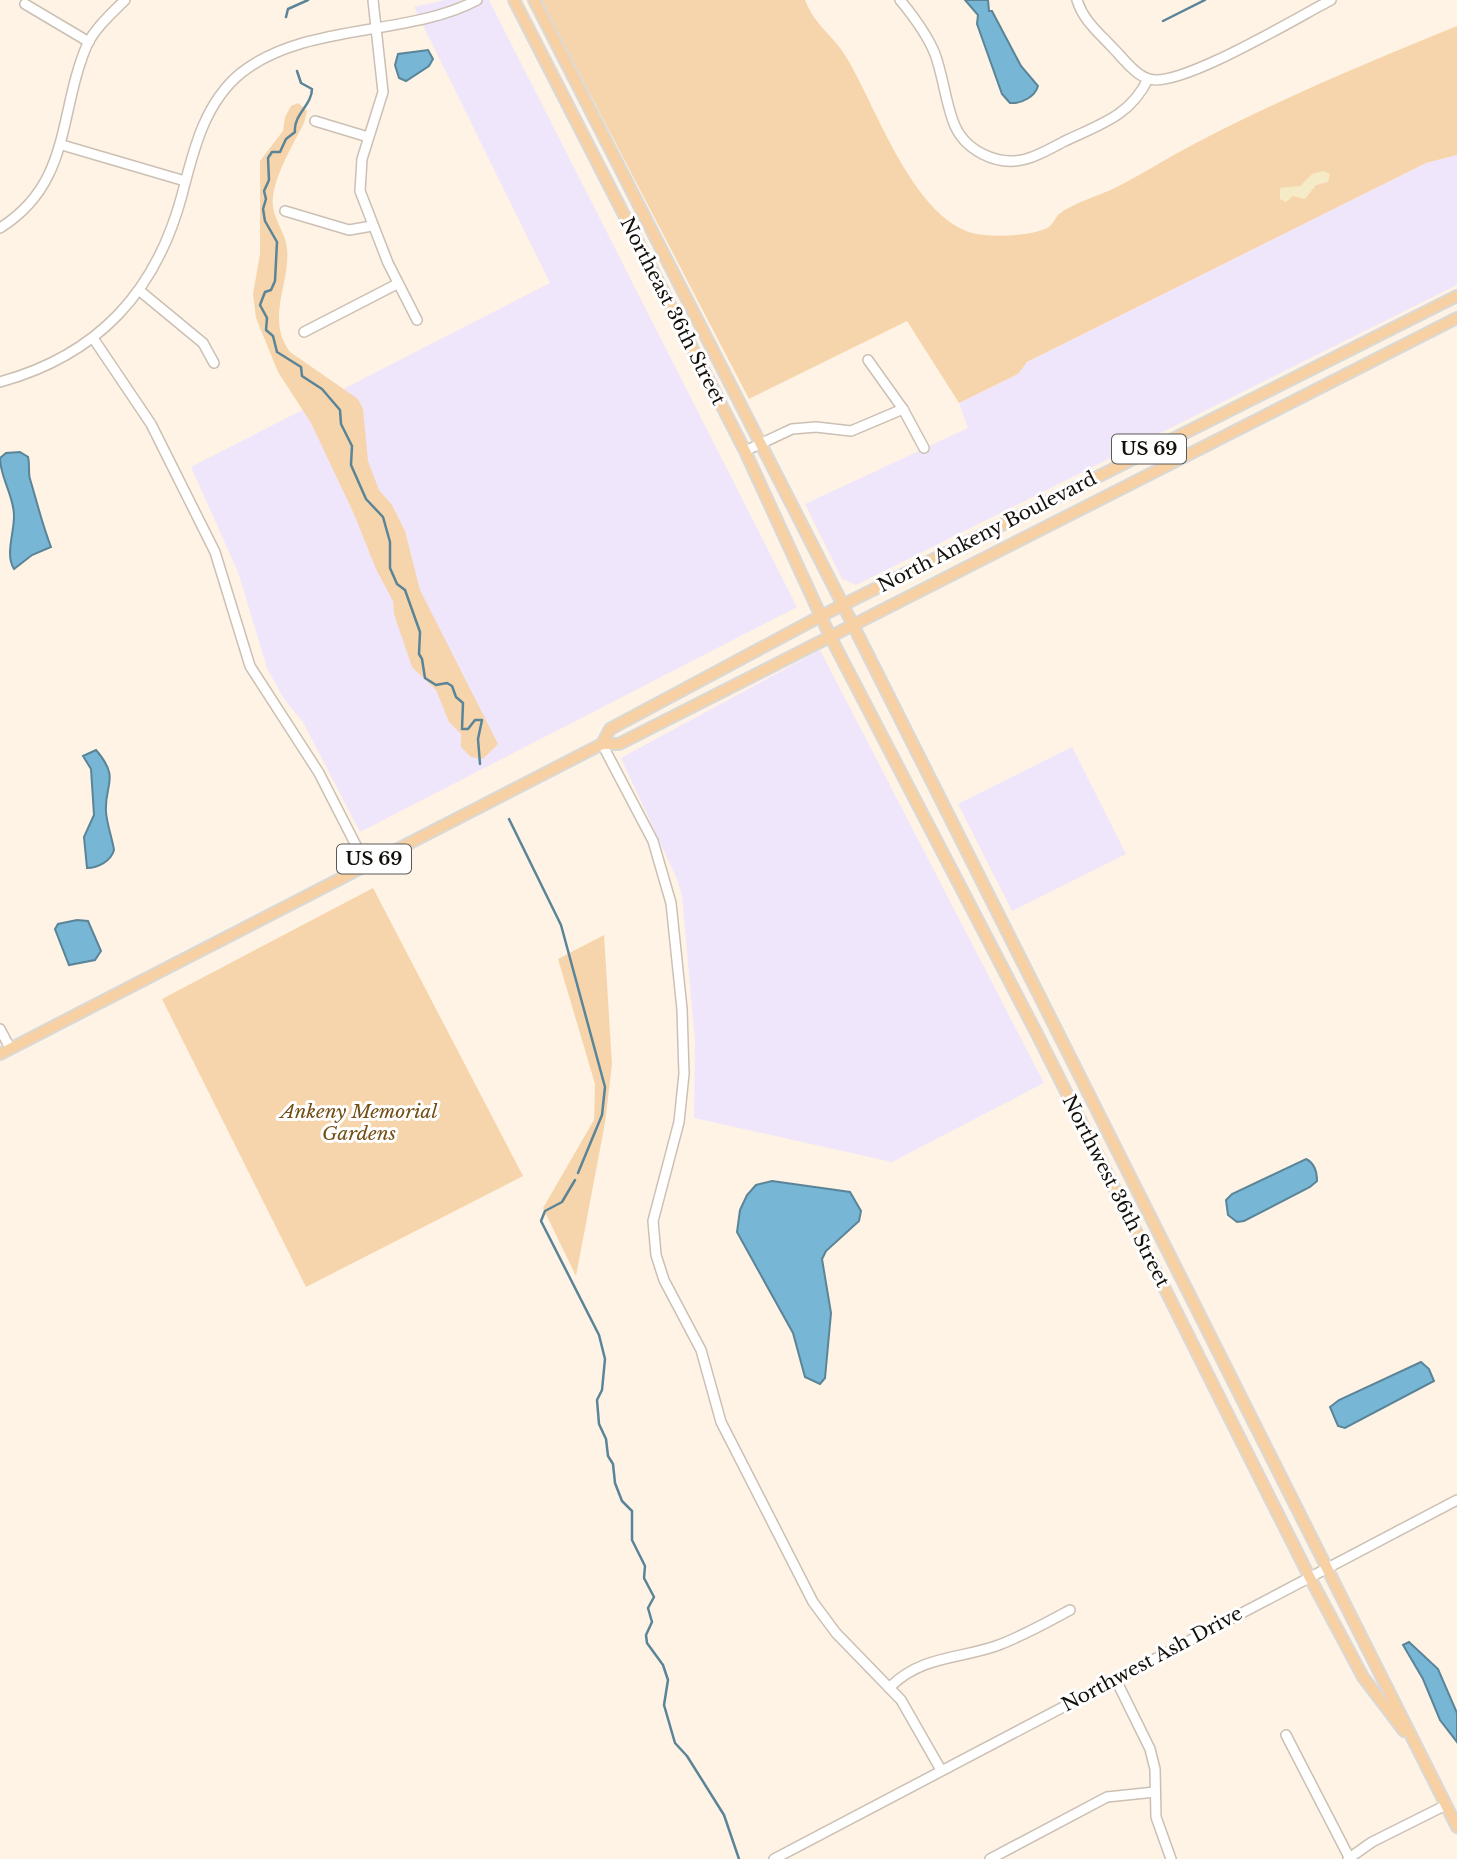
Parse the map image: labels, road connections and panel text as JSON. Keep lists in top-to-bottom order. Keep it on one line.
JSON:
{"streets":{"main road":["Northeast 36th Street","US 69","North Ankeny Boulevard","Northwest 36th Street"],"street":["Northwest Ash Drive"]},"crossings":[["Northeast 36th Street","North Ankeny Boulevard"],["Northeast 36th Street","Northwest 36th Street"],["North Ankeny Boulevard","Northwest 36th Street"],["Northwest 36th Street","Northwest Ash Drive"]],"parks":["Ankeny Memorial Gardens"]}
